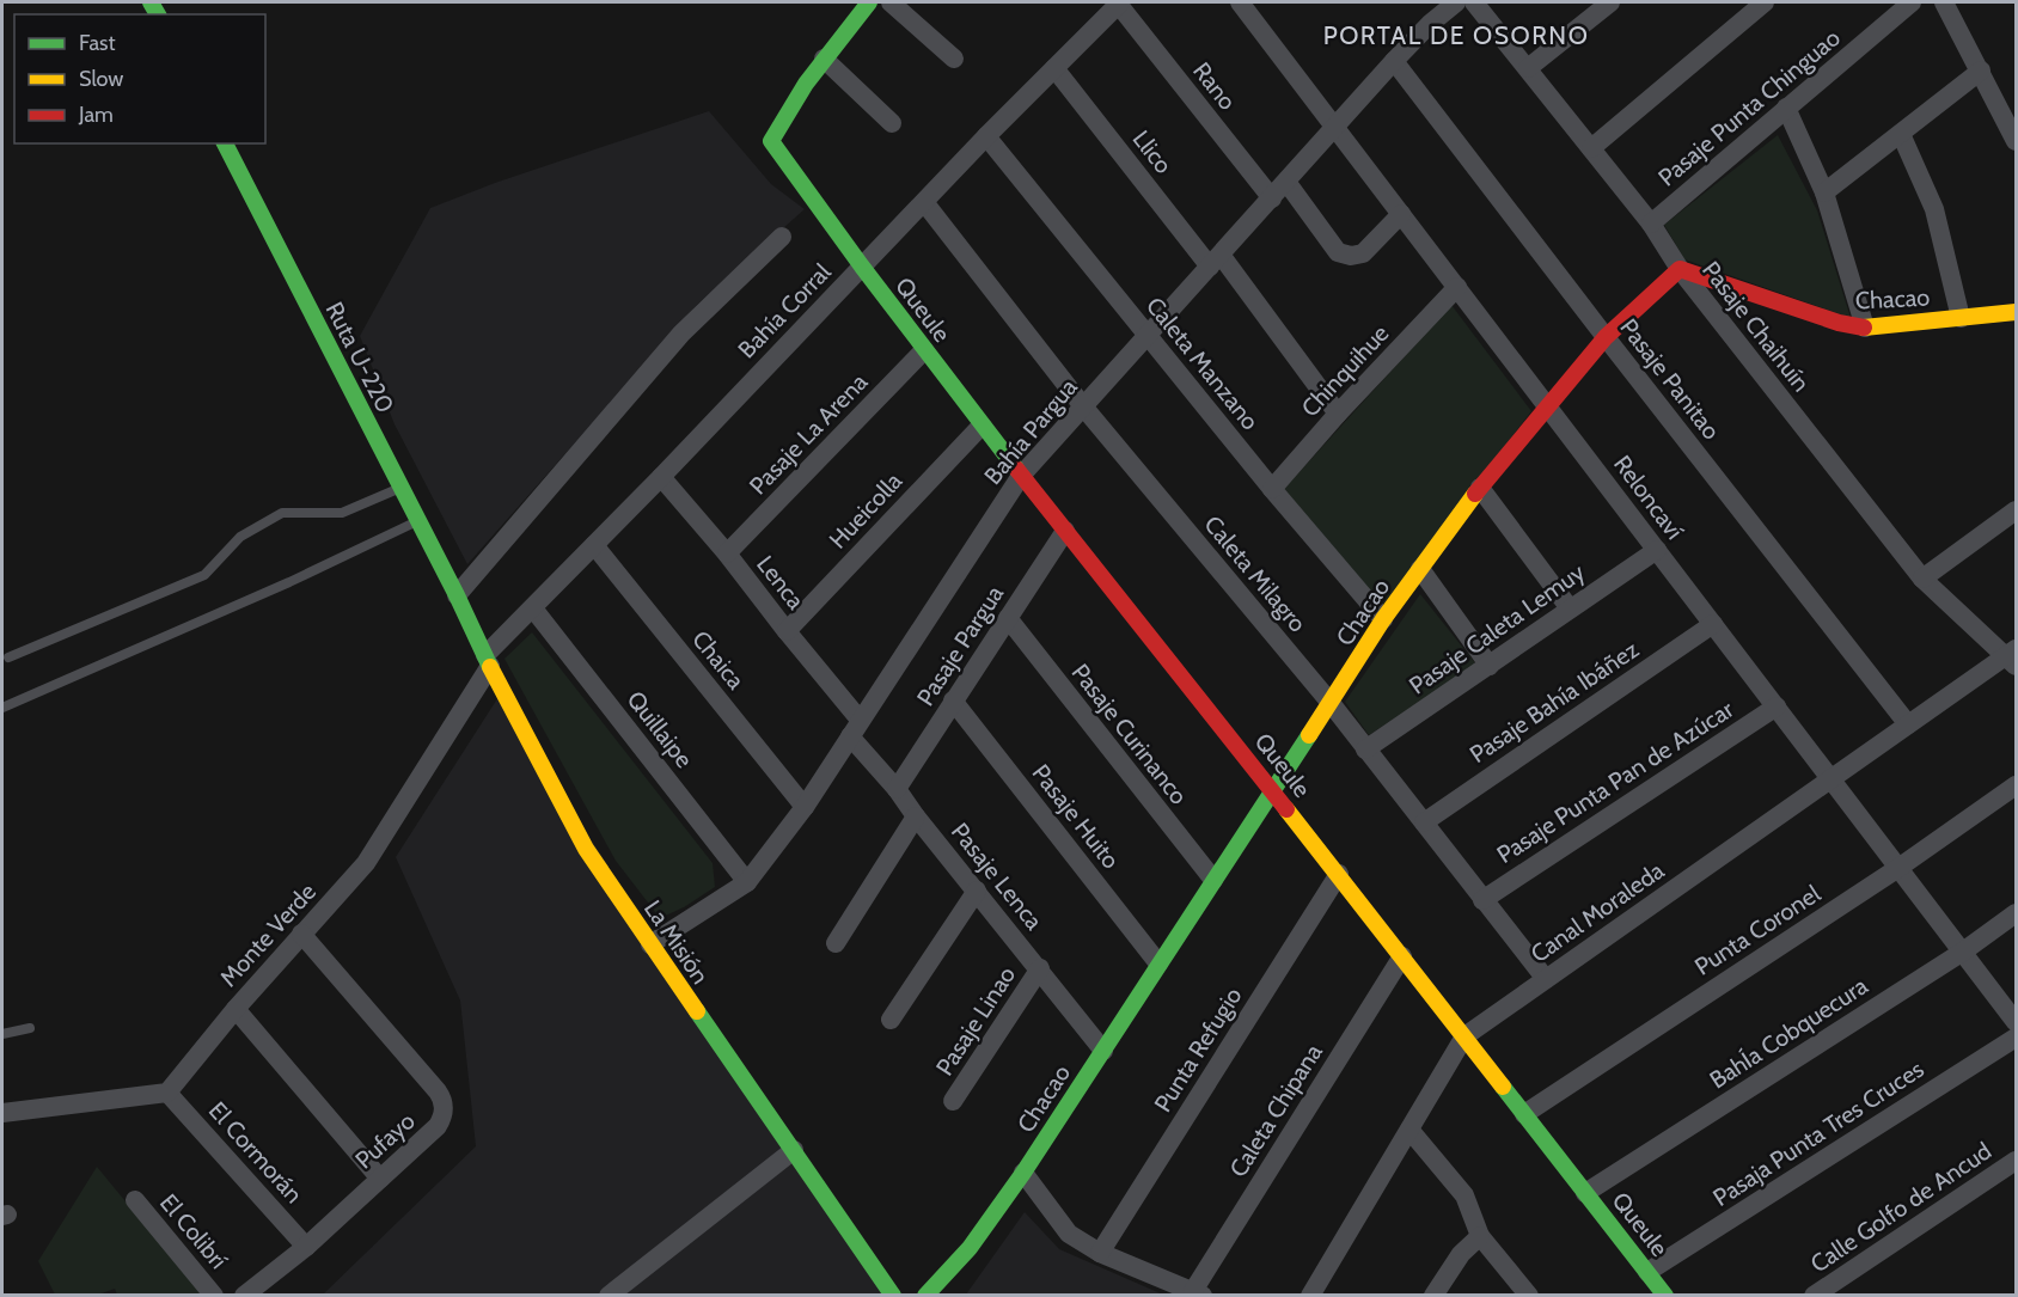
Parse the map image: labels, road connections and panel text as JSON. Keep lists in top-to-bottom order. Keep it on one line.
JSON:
{"streets":{"street":["Rano","Pasaje Punta Chinguao","Llico","Chacao","Queule","Bahía Corral","Pasaje Chaihuín","Ruta U-220","Caleta Manzano","Chinquihue","Pasaje Panitao","Bahía Pargua","Pasaje La Arena","Reloncaví","Hueicolla","Caleta Milagro","Lenca","Pasaje Caleta Lemuy","Pasaje Pargua","Chaica","Pasaje Bahía Ibáñez","Quillaipe","Pasaje Curinanco","Pasaje Punta Pan de Azúcar","Pasaje Huito","Pasaje Lenca","Canal Moraleda","Punta Coronel","Monte Verde","La Misión","Pasaje Linao","BahÍa Cobquecura","Punta Refugio","Caleta Chipana","Pasaja Punta Tres Cruces","Pufayo","El Cormorán","Calle Golfo de Ancud","El Colibrí"]},"crossings":[["Rano","Bahía Corral"],["Rano","Bahía Pargua"],["Pasaje Punta Chinguao","Pasaje Chaihuín"],["Llico","Bahía Corral"],["Llico","Chinquihue"],["Llico","Bahía Pargua"],["Chacao","Queule"],["Chacao","Pasaje Chaihuín"],["Chacao","Caleta Manzano"],["Chacao","Pasaje Panitao"],["Chacao","Reloncaví"],["Chacao","Caleta Milagro"],["Chacao","Pasaje Curinanco"],["Chacao","Pasaje Huito"],["Chacao","Pasaje Lenca"],["Queule","Bahía Corral"],["Queule","Bahía Pargua"],["Queule","Pasaje La Arena"],["Queule","Hueicolla"],["Queule","Pasaje Pargua"],["Queule","Canal Moraleda"],["Queule","Punta Coronel"],["Queule","BahÍa Cobquecura"],["Queule","Punta Refugio"],["Queule","Caleta Chipana"],["Queule","Pasaja Punta Tres Cruces"],["Bahía Corral","Caleta Manzano"],["Bahía Corral","Caleta Milagro"],["Bahía Corral","Lenca"],["Bahía Corral","Chaica"],["Bahía Corral","Quillaipe"],["Bahía Corral","Monte Verde"],["Bahía Corral","La Misión"],["Pasaje Chaihuín","Canal Moraleda"],["Ruta U-220","La Misión"],["Caleta Manzano","Chinquihue"],["Caleta Manzano","Bahía Pargua"],["Chinquihue","Reloncaví"],["Pasaje Panitao","Bahía Pargua"],["Pasaje Panitao","Canal Moraleda"],["Bahía Pargua","Reloncaví"],["Bahía Pargua","Caleta Milagro"],["Bahía Pargua","Lenca"],["Bahía Pargua","Chaica"],["Bahía Pargua","Quillaipe"],["Bahía Pargua","Pasaje Lenca"],["Bahía Pargua","La Misión"],["Pasaje La Arena","Lenca"],["Reloncaví","Pasaje Caleta Lemuy"],["Reloncaví","Pasaje Bahía Ibáñez"],["Reloncaví","Pasaje Punta Pan de Azúcar"],["Reloncaví","Canal Moraleda"],["Reloncaví","Punta Coronel"],["Reloncaví","BahÍa Cobquecura"],["Hueicolla","Lenca"],["Caleta Milagro","Pasaje Caleta Lemuy"],["Caleta Milagro","Pasaje Bahía Ibáñez"],["Caleta Milagro","Pasaje Punta Pan de Azúcar"],["Caleta Milagro","Canal Moraleda"],["Lenca","Pasaje Lenca"],["Pasaje Pargua","Pasaje Curinanco"],["Pasaje Pargua","Pasaje Huito"],["Pasaje Pargua","Pasaje Lenca"],["Pasaje Lenca","Pasaje Linao"],["Monte Verde","La Misión"],["Monte Verde","Pufayo"],["Monte Verde","El Cormorán"],["Pufayo","El Cormorán"]],"districts":["PORTAL DE OSORNO"],"legend":["Fast","Slow","Jam"]}
